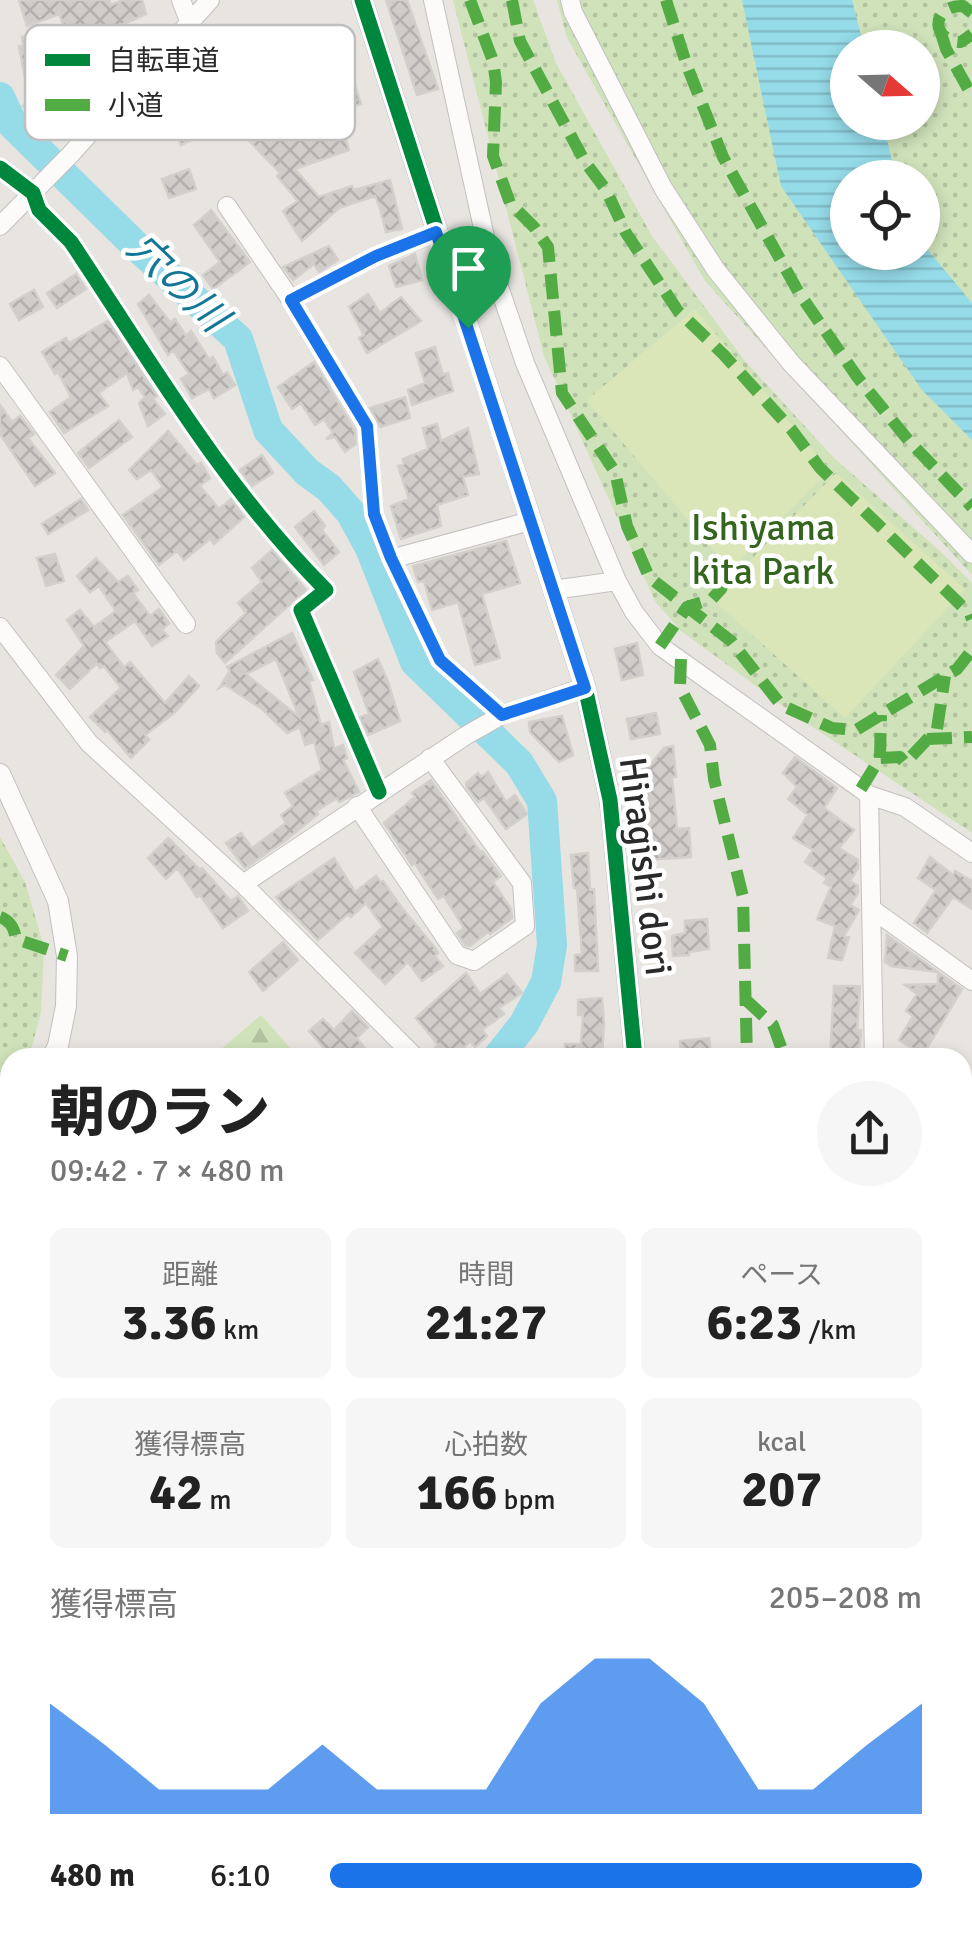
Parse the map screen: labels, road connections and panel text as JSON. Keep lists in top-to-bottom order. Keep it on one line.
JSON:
{"streets":{"street":["Hiragishi dori"]},"water":["穴の川"],"parks":["Ishiyama kita Park"],"legend":["自転車道","小道"],"north":"right","page":{"heading":["朝のラン","09:42 · 7 × 480 m"],"stats":[["距離","3.36 km"],["時間","21:27"],["ペース","6:23 /km"],["獲得標高","42 m"],["心拍数","166 bpm"],["kcal","207"]],"chart":["獲得標高","205–208 m"],"list":[{"name":"480 m","note":"6:10"}]}}
